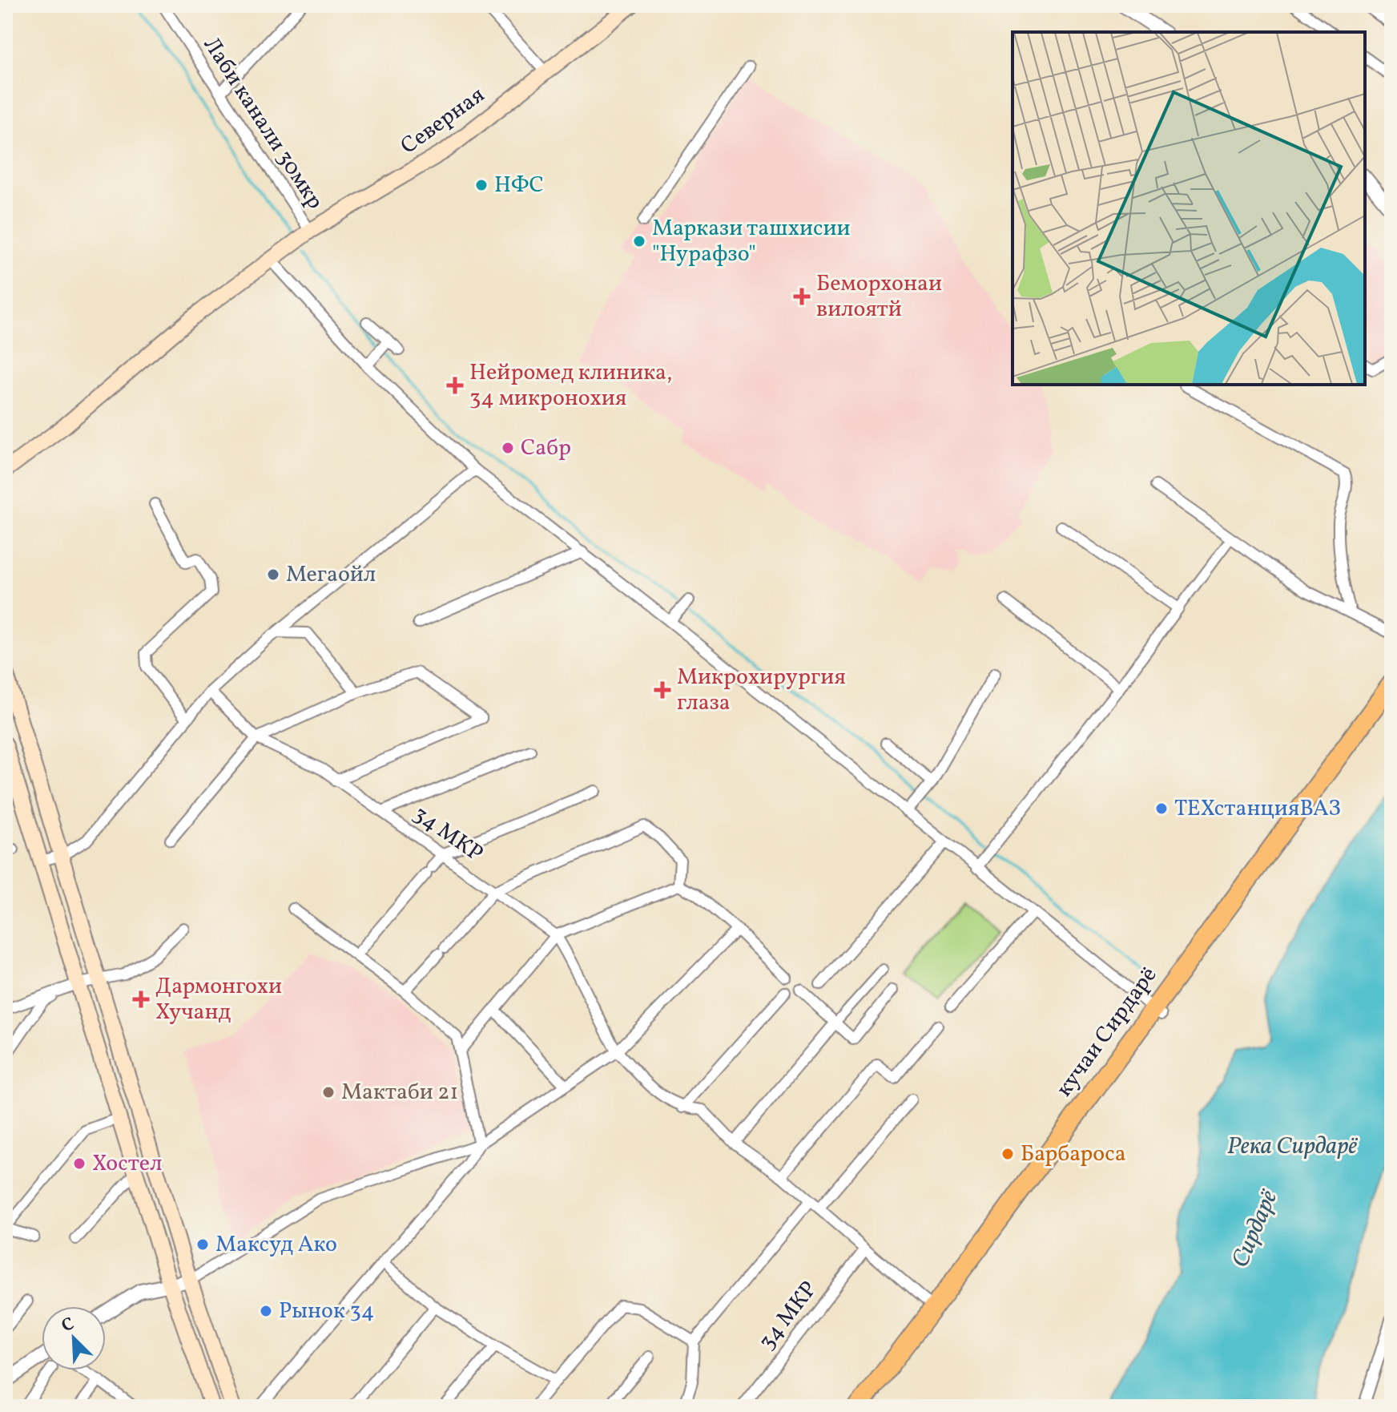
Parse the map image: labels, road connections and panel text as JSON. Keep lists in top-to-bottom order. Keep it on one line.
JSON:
{"streets":{"highway":["кучаи Сирдарё"],"main road":["Северная"],"street":["Лаби канали 30мкр","34 МКР"]},"crossings":[["Северная","Лаби канали 30мкр"]],"water":["Река Сирдарё","Сирдарё"],"places":{"other":["НФС","Маркази ташхисии \"Нурафзо\"","Сабр","Мегаойл","ТЕХстанцияВАЗ","Мактаби 21","Барбароса","Хостел","Максуд Ако","Рынок 34"],"health":["Беморхонаи вилоятй","Нейромед клиника, 34 микронохия","Микрохирургия глаза","Дармонгохи Хучанд"]},"north":"top left"}
